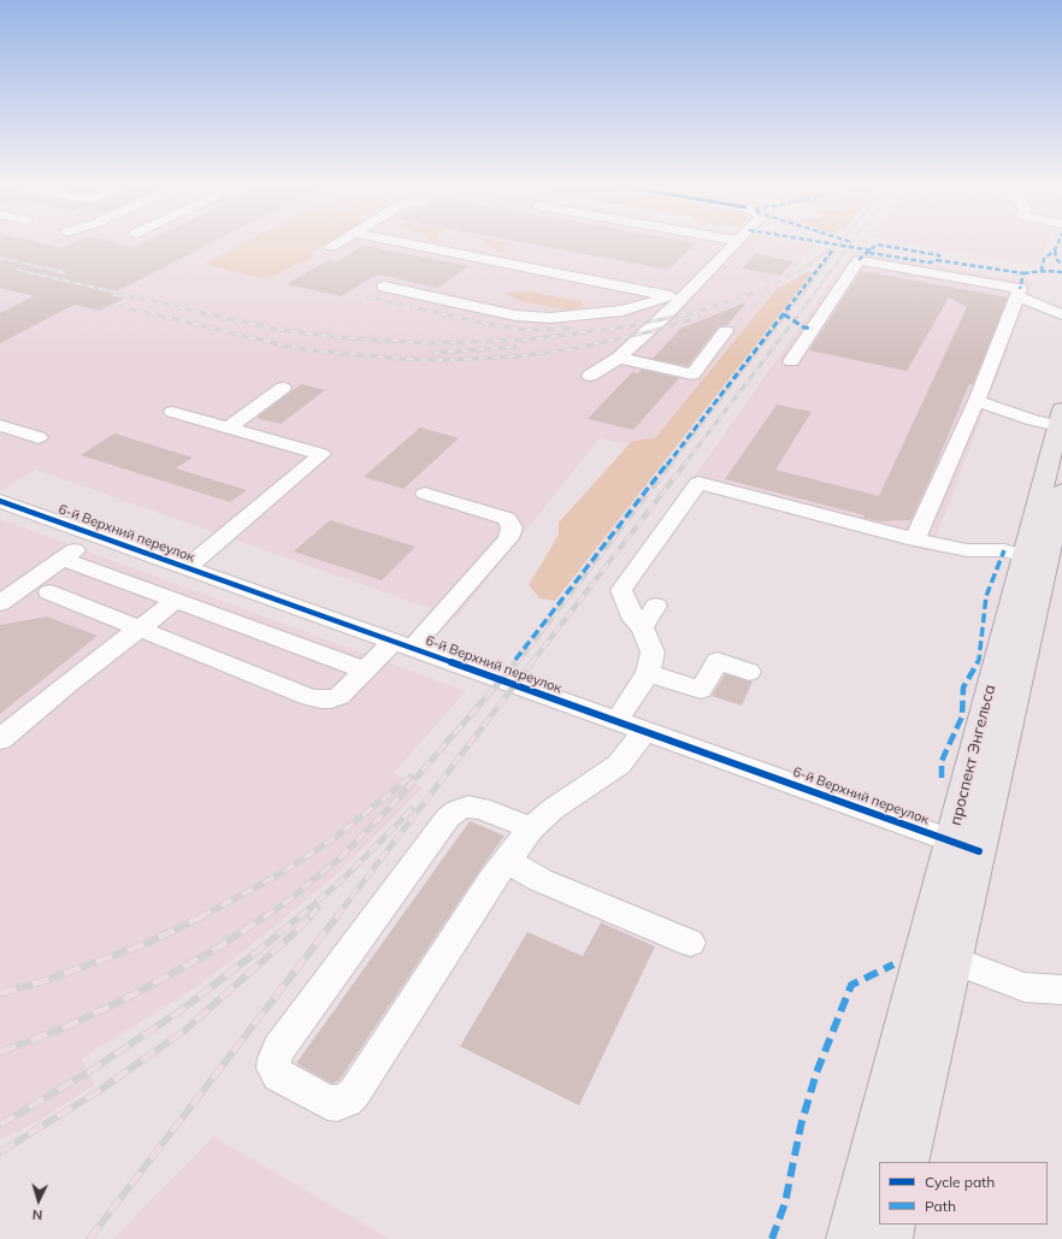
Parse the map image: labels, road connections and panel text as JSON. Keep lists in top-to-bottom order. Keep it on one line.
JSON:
{"streets":{"main road":["проспект Энгельса"],"street":["6-й Верхний переулок"]},"crossings":[["6-й Верхний переулок","проспект Энгельса"]],"legend":["Cycle path","Path"],"north":"bottom"}
